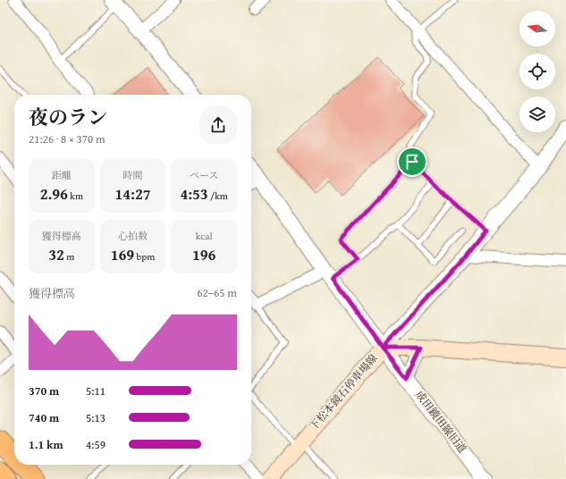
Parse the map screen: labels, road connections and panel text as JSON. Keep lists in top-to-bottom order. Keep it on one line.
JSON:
{"streets":{"main road":["下松本鏡石停車場線"],"street":["成田鏡田線旧道"]},"crossings":[["下松本鏡石停車場線","成田鏡田線旧道"]],"north":"left","page":{"heading":["夜のラン","21:26 · 8 × 370 m"],"stats":[["距離","2.96 km"],["時間","14:27"],["ペース","4:53 /km"],["獲得標高","32 m"],["心拍数","169 bpm"],["kcal","196"]],"chart":["獲得標高","62–65 m"],"list":[{"name":"370 m","note":"5:11"},{"name":"740 m","note":"5:13"},{"name":"1.1 km","note":"4:59"}]}}
